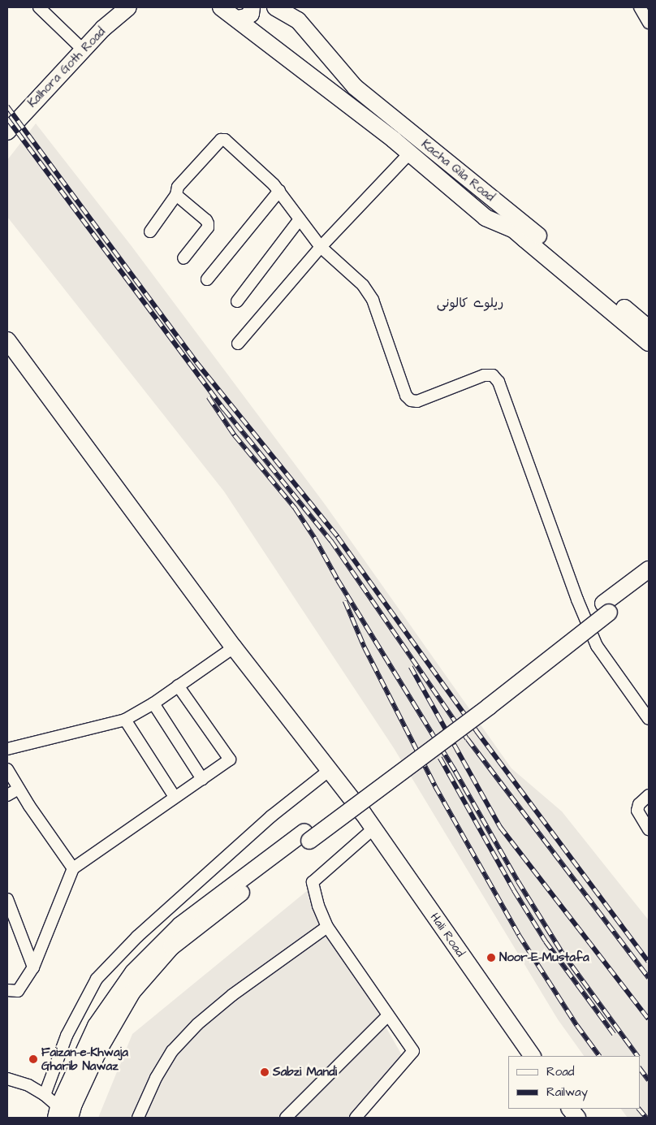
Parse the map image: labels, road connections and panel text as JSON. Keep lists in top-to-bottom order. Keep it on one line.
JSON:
{"streets":{"street":["Kalhora Goth Road","Kacha Qila Road","Hali Road"]},"districts":["ریلوے کالونی"],"places":["Noor-E-Mustafa","Faizan-e-Khwaja Gharib Nawaz","Sabzi Mandi"],"legend":["Road","Railway"]}
